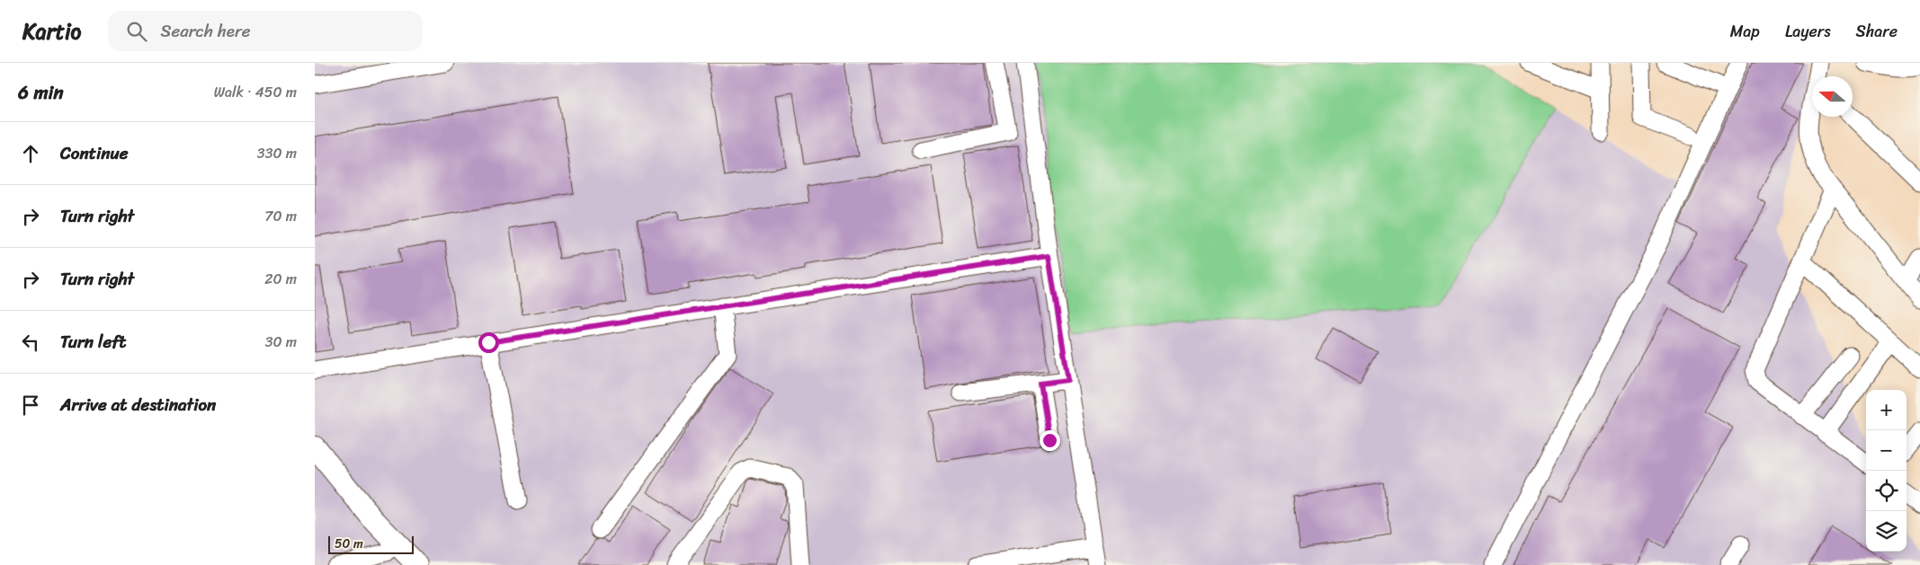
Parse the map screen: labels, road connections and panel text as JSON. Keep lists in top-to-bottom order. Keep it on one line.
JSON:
{"scale_bar":"50 m","north":"left","page":{"header":"Kartio","search":"Search here","nav":["Map","Layers","Share"],"heading":["6 min","Walk · 450 m"],"list":[["Continue","330 m"],["Turn right","70 m"],["Turn right","20 m"],["Turn left","30 m"],"Arrive at destination"],"map_buttons":["+","−"],"scale":"50 m"}}
